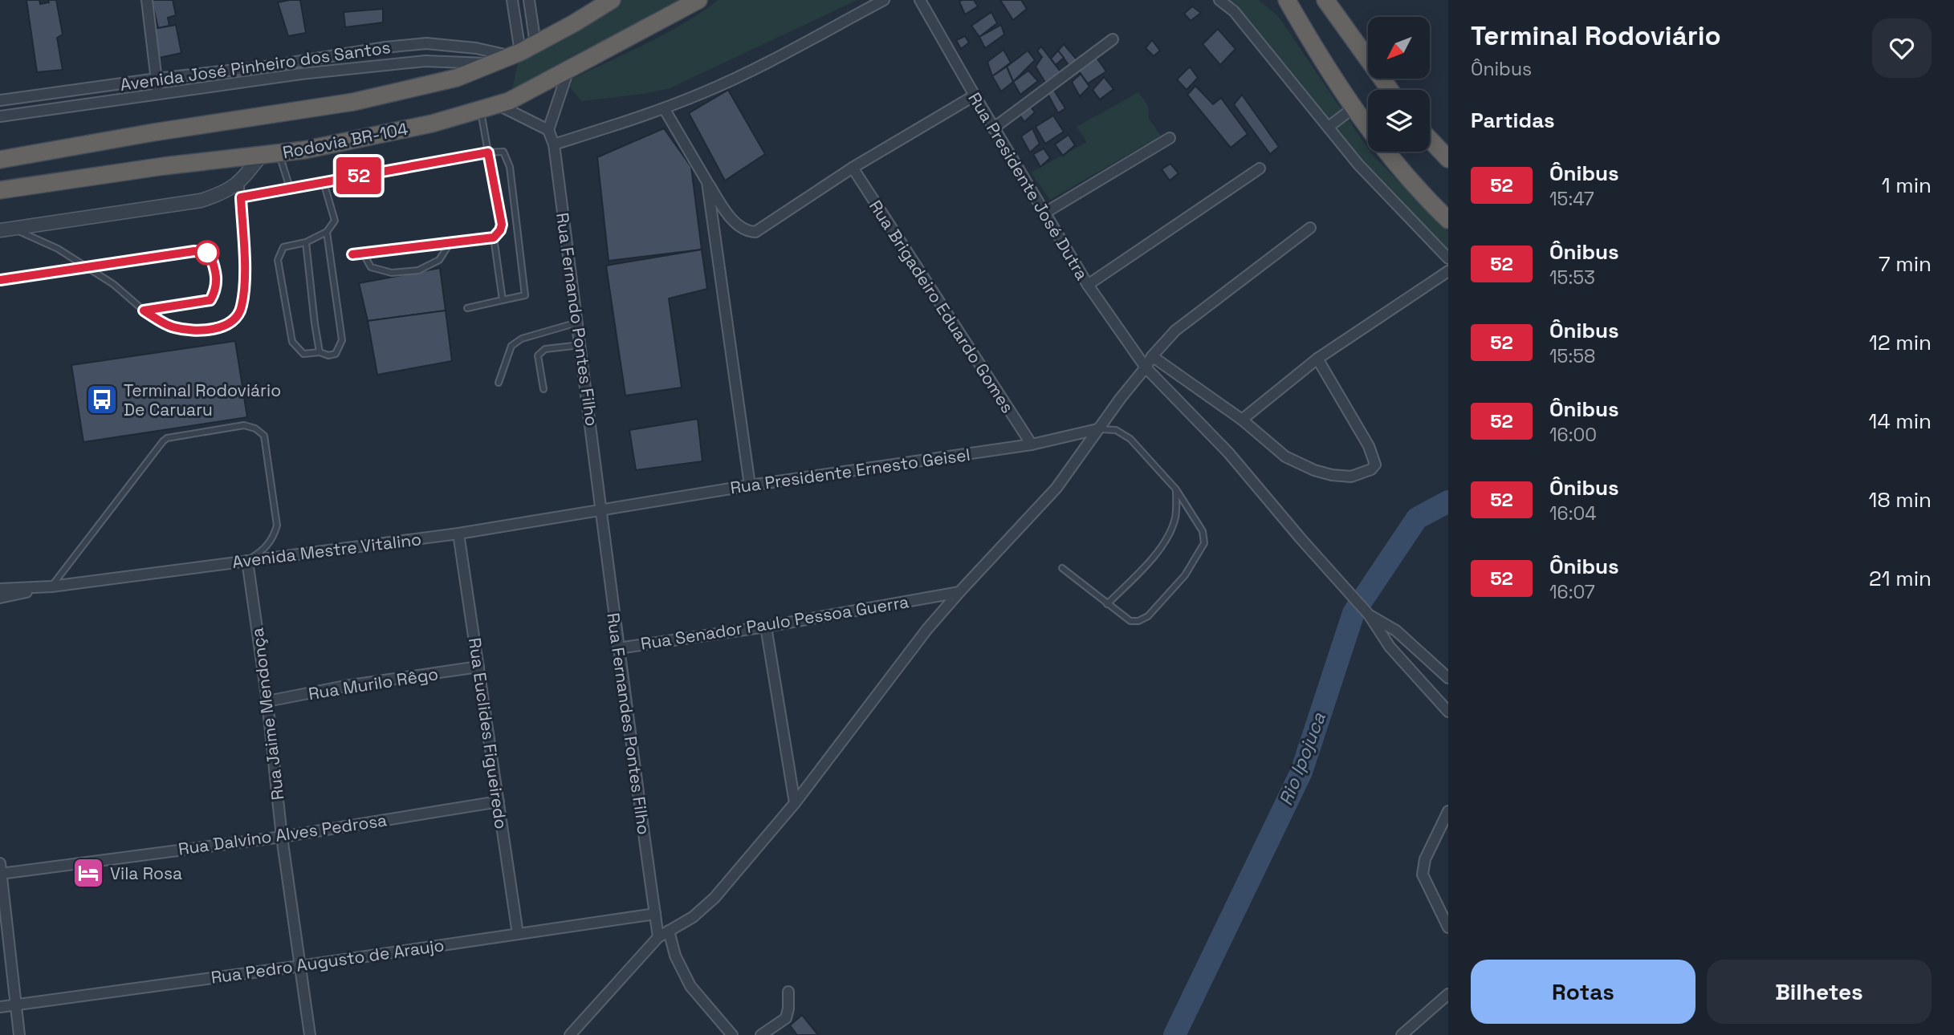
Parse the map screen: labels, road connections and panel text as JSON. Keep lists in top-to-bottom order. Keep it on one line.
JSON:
{"streets":{"highway":["Rodovia BR-104"],"street":["Avenida José Pinheiro dos Santos","Rua Presidente José Dutra","Rua Brigadeiro Eduardo Gomes","Rua Fernando Pontes Filho","Rua Presidente Ernesto Geisel","Avenida Mestre Vitalino","Rua Senador Paulo Pessoa Guerra","Rua Murilo Rêgo","Rua Jaime Mendonça","Rua Fernandes Pontes Filho","Rua Euclides Figueiredo","Rua Dalvino Alves Pedrosa","Rua Pedro Augusto de Araujo"]},"crossings":[["Rua Brigadeiro Eduardo Gomes","Rua Presidente Ernesto Geisel"],["Rua Fernando Pontes Filho","Rua Presidente Ernesto Geisel"],["Rua Fernando Pontes Filho","Avenida Mestre Vitalino"],["Rua Fernando Pontes Filho","Rua Fernandes Pontes Filho"],["Rua Presidente Ernesto Geisel","Avenida Mestre Vitalino"],["Rua Presidente Ernesto Geisel","Rua Fernandes Pontes Filho"],["Avenida Mestre Vitalino","Rua Jaime Mendonça"],["Avenida Mestre Vitalino","Rua Fernandes Pontes Filho"],["Avenida Mestre Vitalino","Rua Euclides Figueiredo"],["Rua Senador Paulo Pessoa Guerra","Rua Fernandes Pontes Filho"],["Rua Murilo Rêgo","Rua Jaime Mendonça"],["Rua Murilo Rêgo","Rua Euclides Figueiredo"],["Rua Jaime Mendonça","Rua Dalvino Alves Pedrosa"],["Rua Jaime Mendonça","Rua Pedro Augusto de Araujo"],["Rua Fernandes Pontes Filho","Rua Pedro Augusto de Araujo"],["Rua Euclides Figueiredo","Rua Dalvino Alves Pedrosa"],["Rua Euclides Figueiredo","Rua Pedro Augusto de Araujo"]],"water":["Rio Ipojuca"],"places":{"bus stop":["Terminal Rodoviário De Caruaru"],"hotel":["Vila Rosa"]},"lines":["bus line 52"],"north":"bottom left","page":{"on_map":"52","heading":[["Terminal Rodoviário","Ônibus"],"Partidas"],"list":[{"mark":"52","name":"Ônibus","note":"15:47","value":"1 min"},{"mark":"52","name":"Ônibus","note":"15:53","value":"7 min"},{"mark":"52","name":"Ônibus","note":"15:58","value":"12 min"},{"mark":"52","name":"Ônibus","note":"16:00","value":"14 min"},{"mark":"52","name":"Ônibus","note":"16:04","value":"18 min"},{"mark":"52","name":"Ônibus","note":"16:07","value":"21 min"}],"buttons":["Rotas","Bilhetes"]}}
